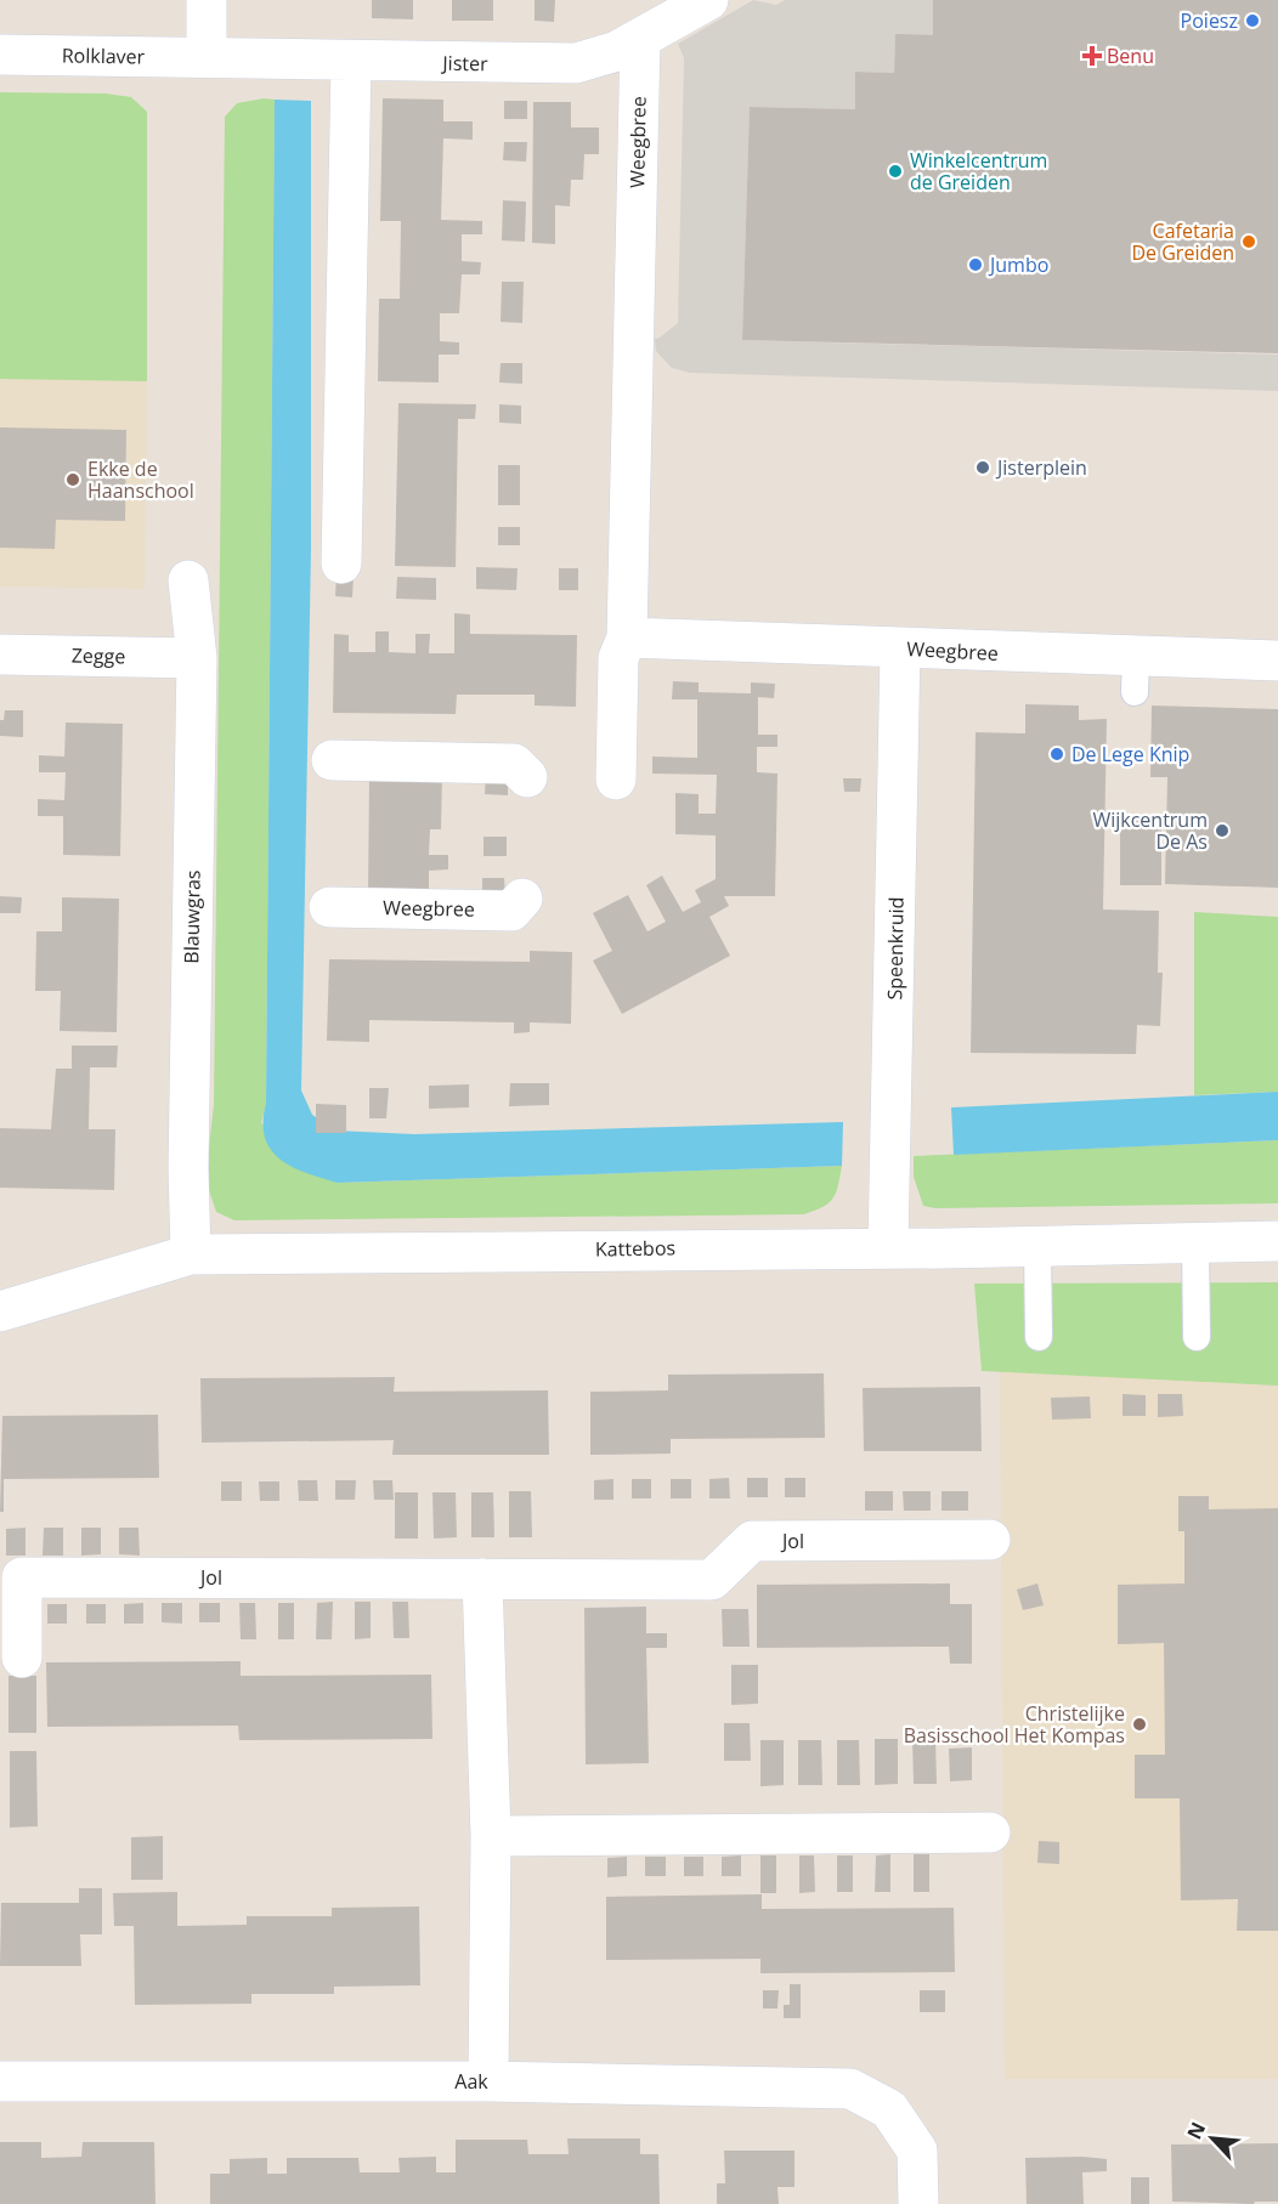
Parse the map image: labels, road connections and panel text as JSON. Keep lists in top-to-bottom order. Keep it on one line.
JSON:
{"streets":{"street":["Rolklaver","Jister","Weegbree","Zegge","Blauwgras","Speenkruid","Kattebos","Jol","Aak"]},"crossings":[["Rolklaver","Jister"],["Jister","Weegbree"],["Weegbree","Speenkruid"],["Zegge","Blauwgras"],["Blauwgras","Kattebos"],["Speenkruid","Kattebos"]],"places":{"other":["Poiesz","Winkelcentrum de Greiden","Cafetaria De Greiden","Jumbo","Jisterplein","Ekke de Haanschool","De Lege Knip","Wijkcentrum De As","Christelijke Basisschool Het Kompas"],"health":["Benu"]},"north":"top left"}
